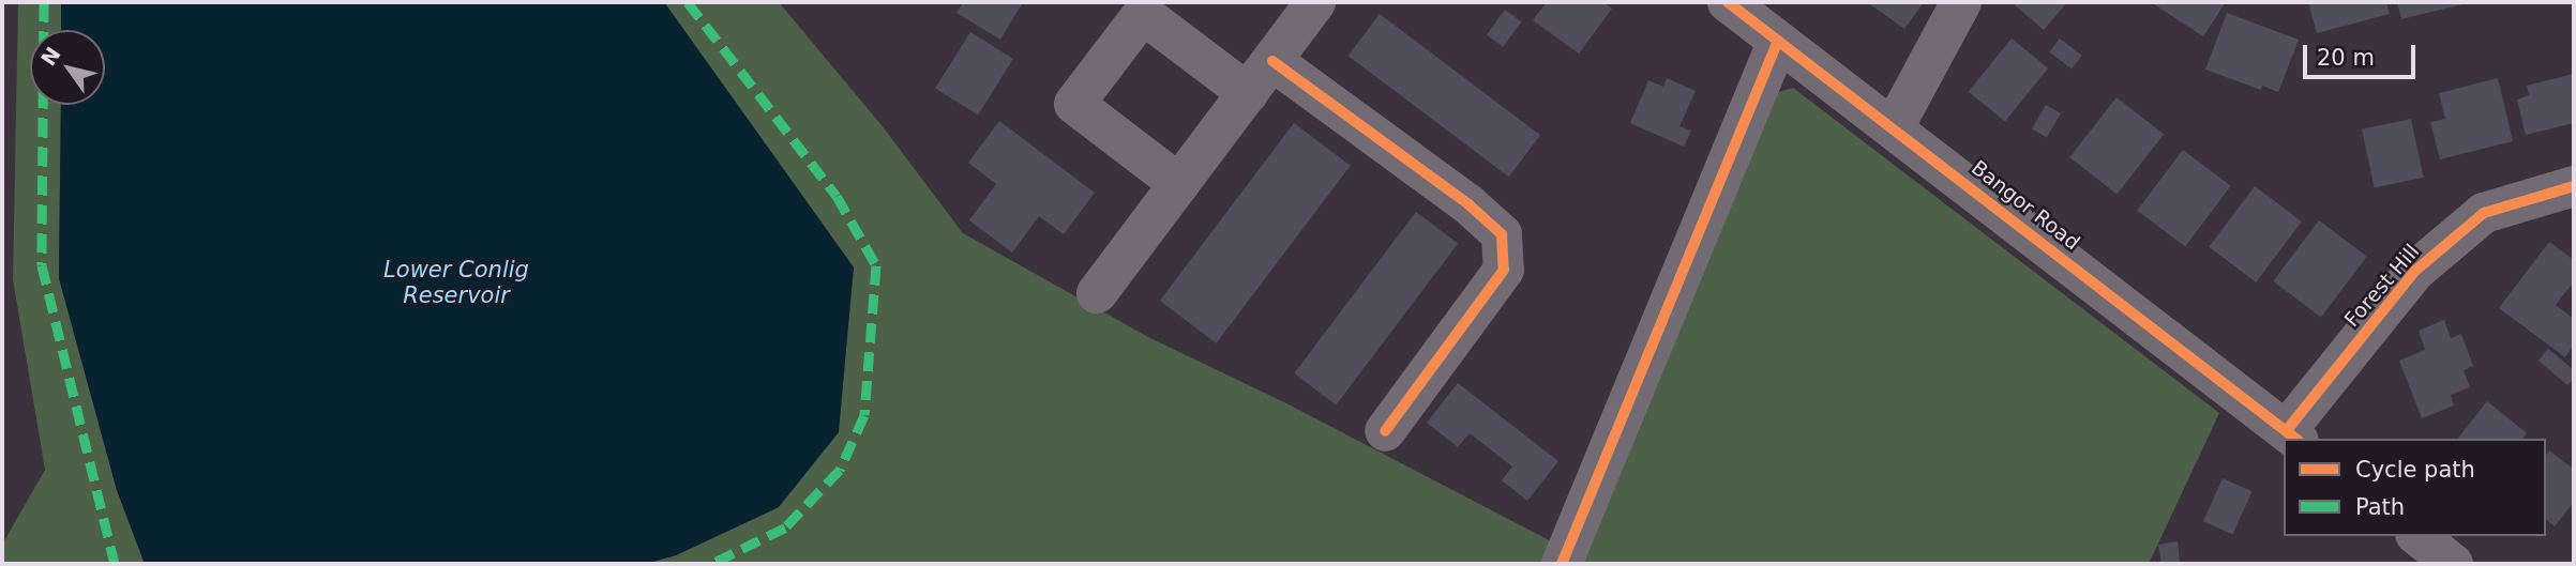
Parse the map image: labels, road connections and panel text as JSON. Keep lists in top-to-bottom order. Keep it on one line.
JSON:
{"streets":{"street":["Bangor Road","Forest Hill"]},"crossings":[["Bangor Road","Forest Hill"]],"water":["Lower Conlig Reservoir"],"legend":["Cycle path","Path"],"scale_bar":"20 m","north":"top left"}
